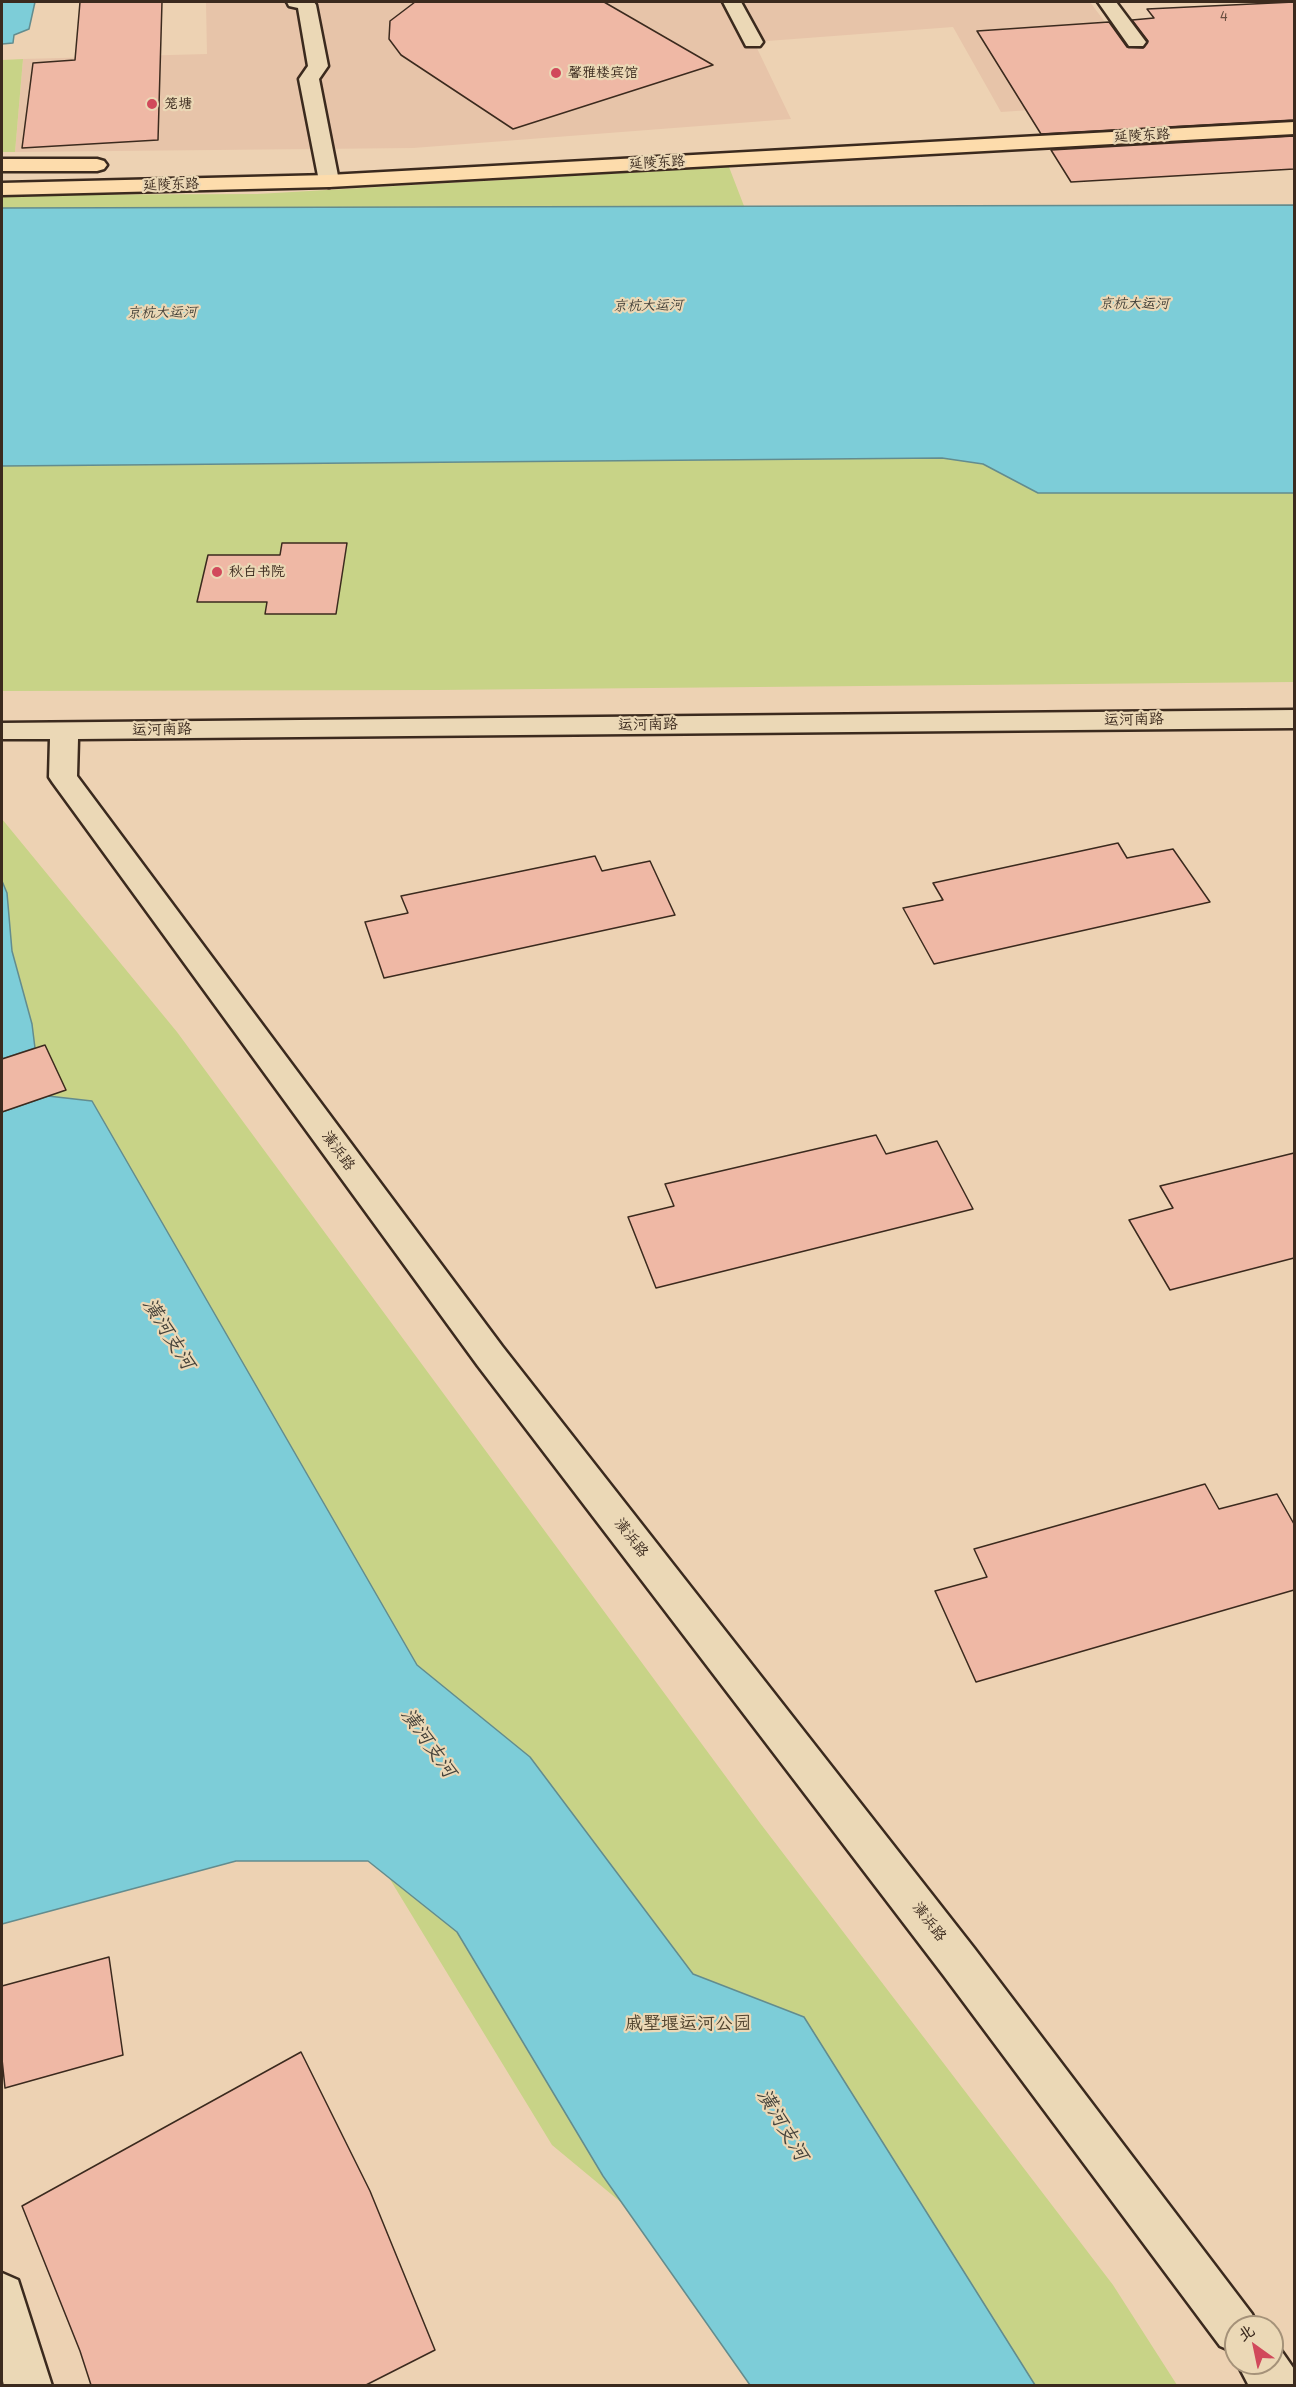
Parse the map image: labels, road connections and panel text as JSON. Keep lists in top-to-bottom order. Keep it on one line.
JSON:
{"streets":{"main road":["延陵东路"],"street":["运河南路","潢浜路"]},"crossings":[["运河南路","潢浜路"]],"water":["京杭大运河","潢河支河"],"parks":["戚墅堰运河公园"],"places":["馨雅楼宾馆","笼塘","秋白书院"],"house_numbers":["4"],"north":"top left"}
